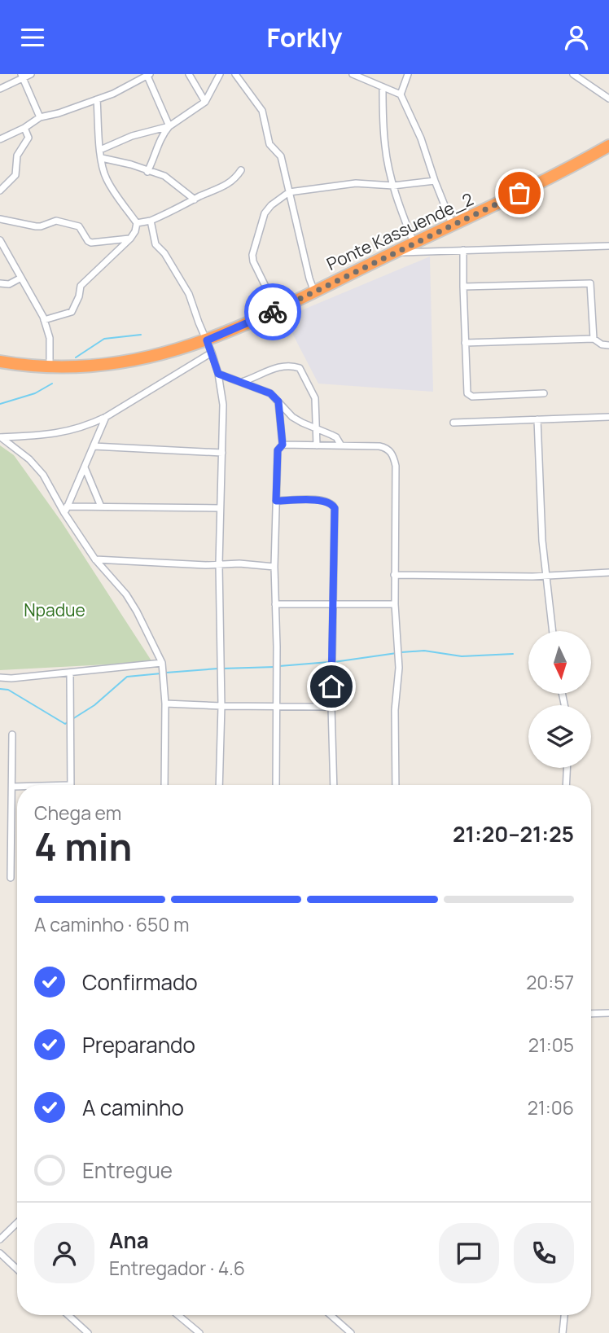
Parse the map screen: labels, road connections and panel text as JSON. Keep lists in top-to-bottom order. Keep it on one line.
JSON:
{"streets":{"highway":["Ponte Kassuende_2"]},"parks":["Npadue"],"north":"bottom","page":{"header":"Forkly","heading":["4 min","Chega em","21:20–21:25"],"panel":["Ana","Entregador · 4.6"],"bar":"A caminho · 650 m","list":[["Confirmado","20:57"],["Preparando","21:05"],["A caminho","21:06"],"Entregue"]}}
